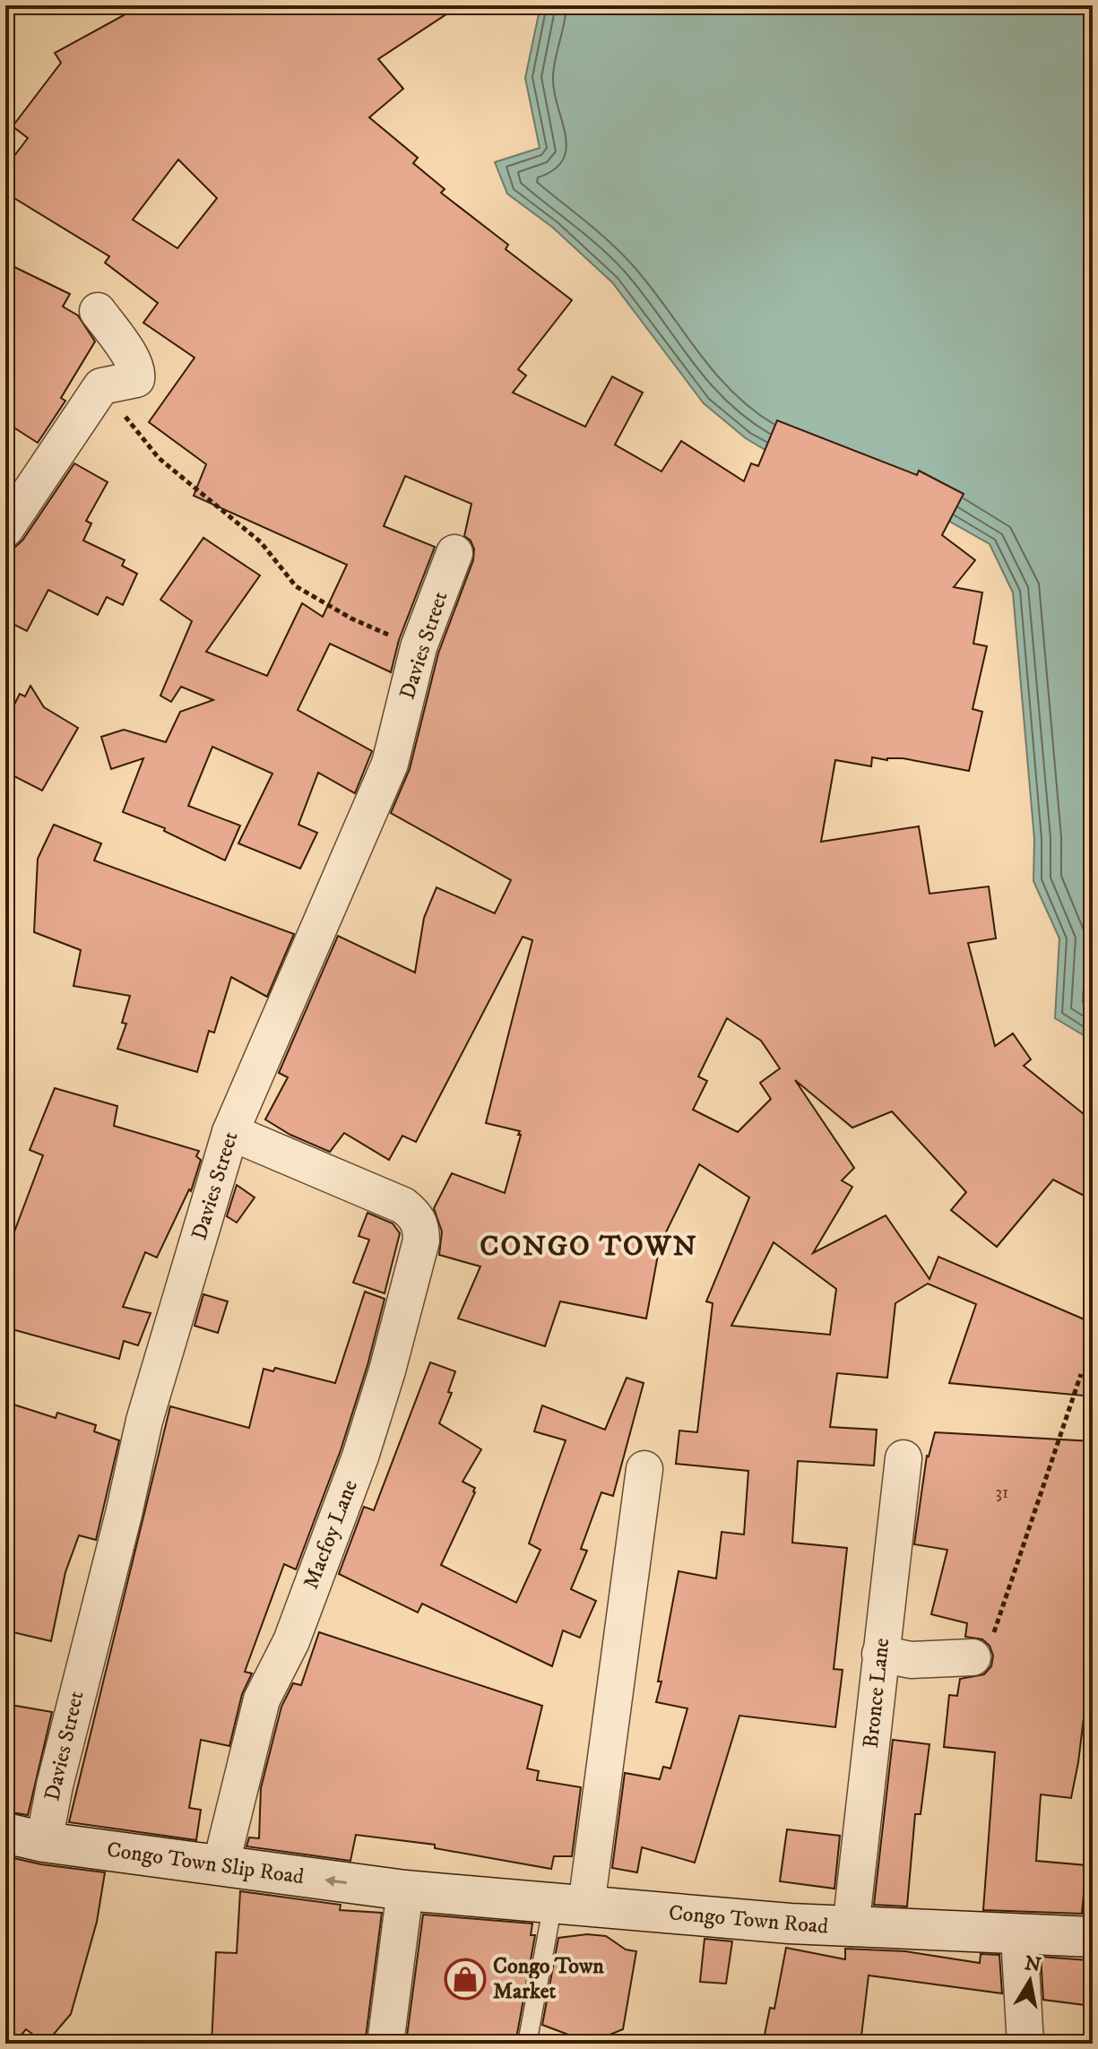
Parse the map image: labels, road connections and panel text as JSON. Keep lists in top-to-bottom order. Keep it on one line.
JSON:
{"streets":{"main road":["Congo Town Slip Road","Congo Town Road"],"street":["Davies Street","Macfoy Lane","Bronce Lane"]},"crossings":[["Davies Street","Macfoy Lane"],["Davies Street","Congo Town Slip Road"],["Macfoy Lane","Congo Town Slip Road"],["Bronce Lane","Congo Town Road"],["Congo Town Slip Road","Congo Town Road"]],"one_way":["Congo Town Slip Road"],"districts":["CONGO TOWN"],"places":{"shop":["Congo Town Market"]},"house_numbers":["31"],"north":"top"}
